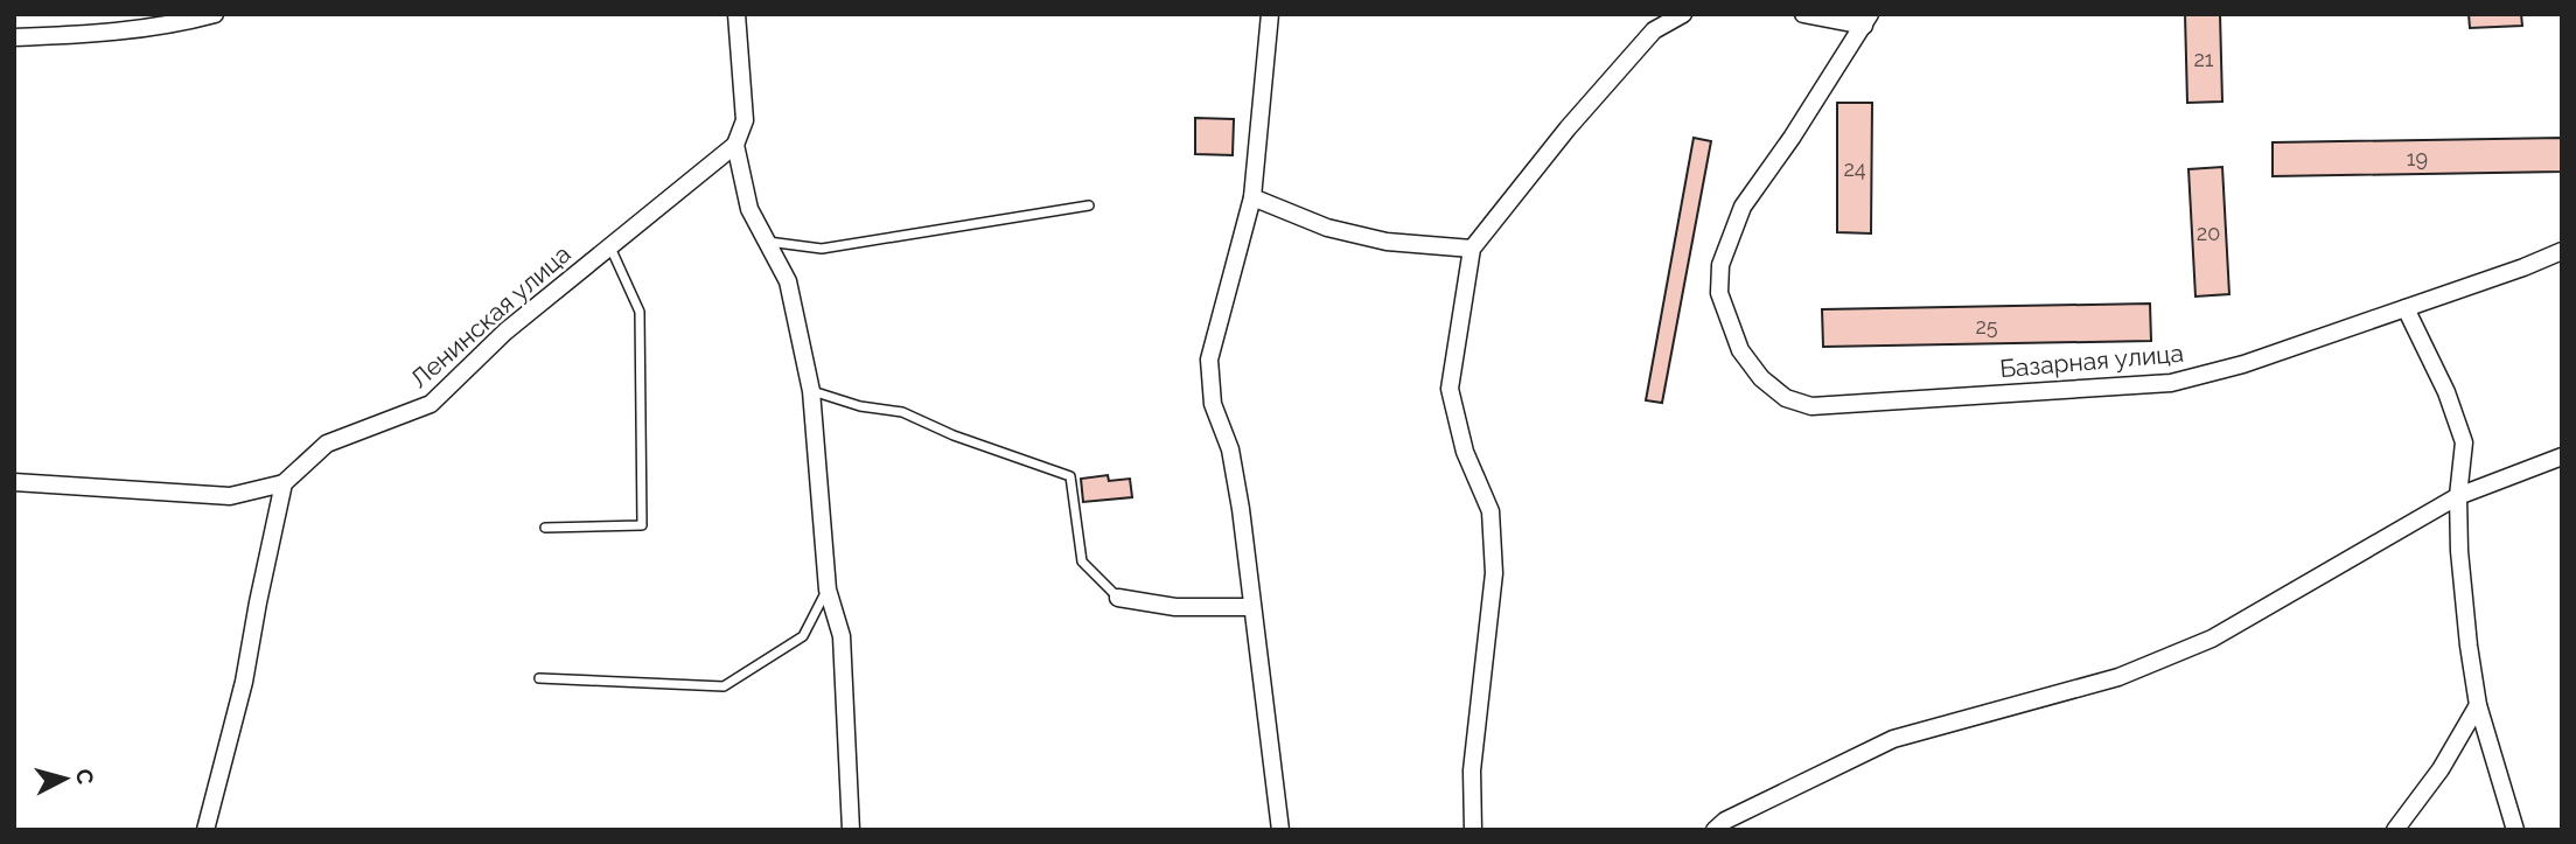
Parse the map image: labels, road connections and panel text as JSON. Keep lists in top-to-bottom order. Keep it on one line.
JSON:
{"streets":{"street":["Ленинская улица","Базарная улица"]},"house_numbers":["21","19","24","20","25"],"north":"right"}
